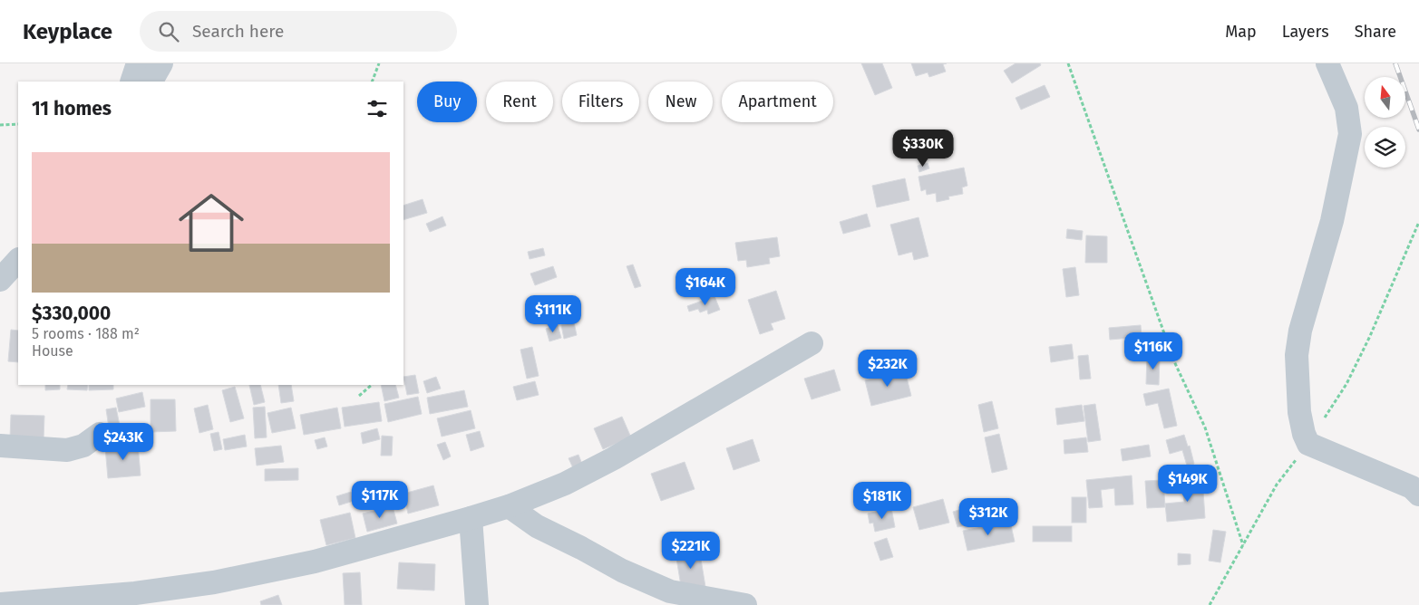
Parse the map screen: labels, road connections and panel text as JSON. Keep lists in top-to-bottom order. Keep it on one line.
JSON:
{"north":"top","page":{"header":"Keyplace","search":"Search here","nav":["Map","Layers","Share"],"chip":["Buy","Rent","Filters","New","Apartment"],"heading":"11 homes","price":["$330K","$164K","$111K","$116K","$232K","$243K","$149K","$117K","$181K","$312K","$221K"],"list":[{"name":"$330,000","note":"5 rooms · 188 m² · House"}]}}
